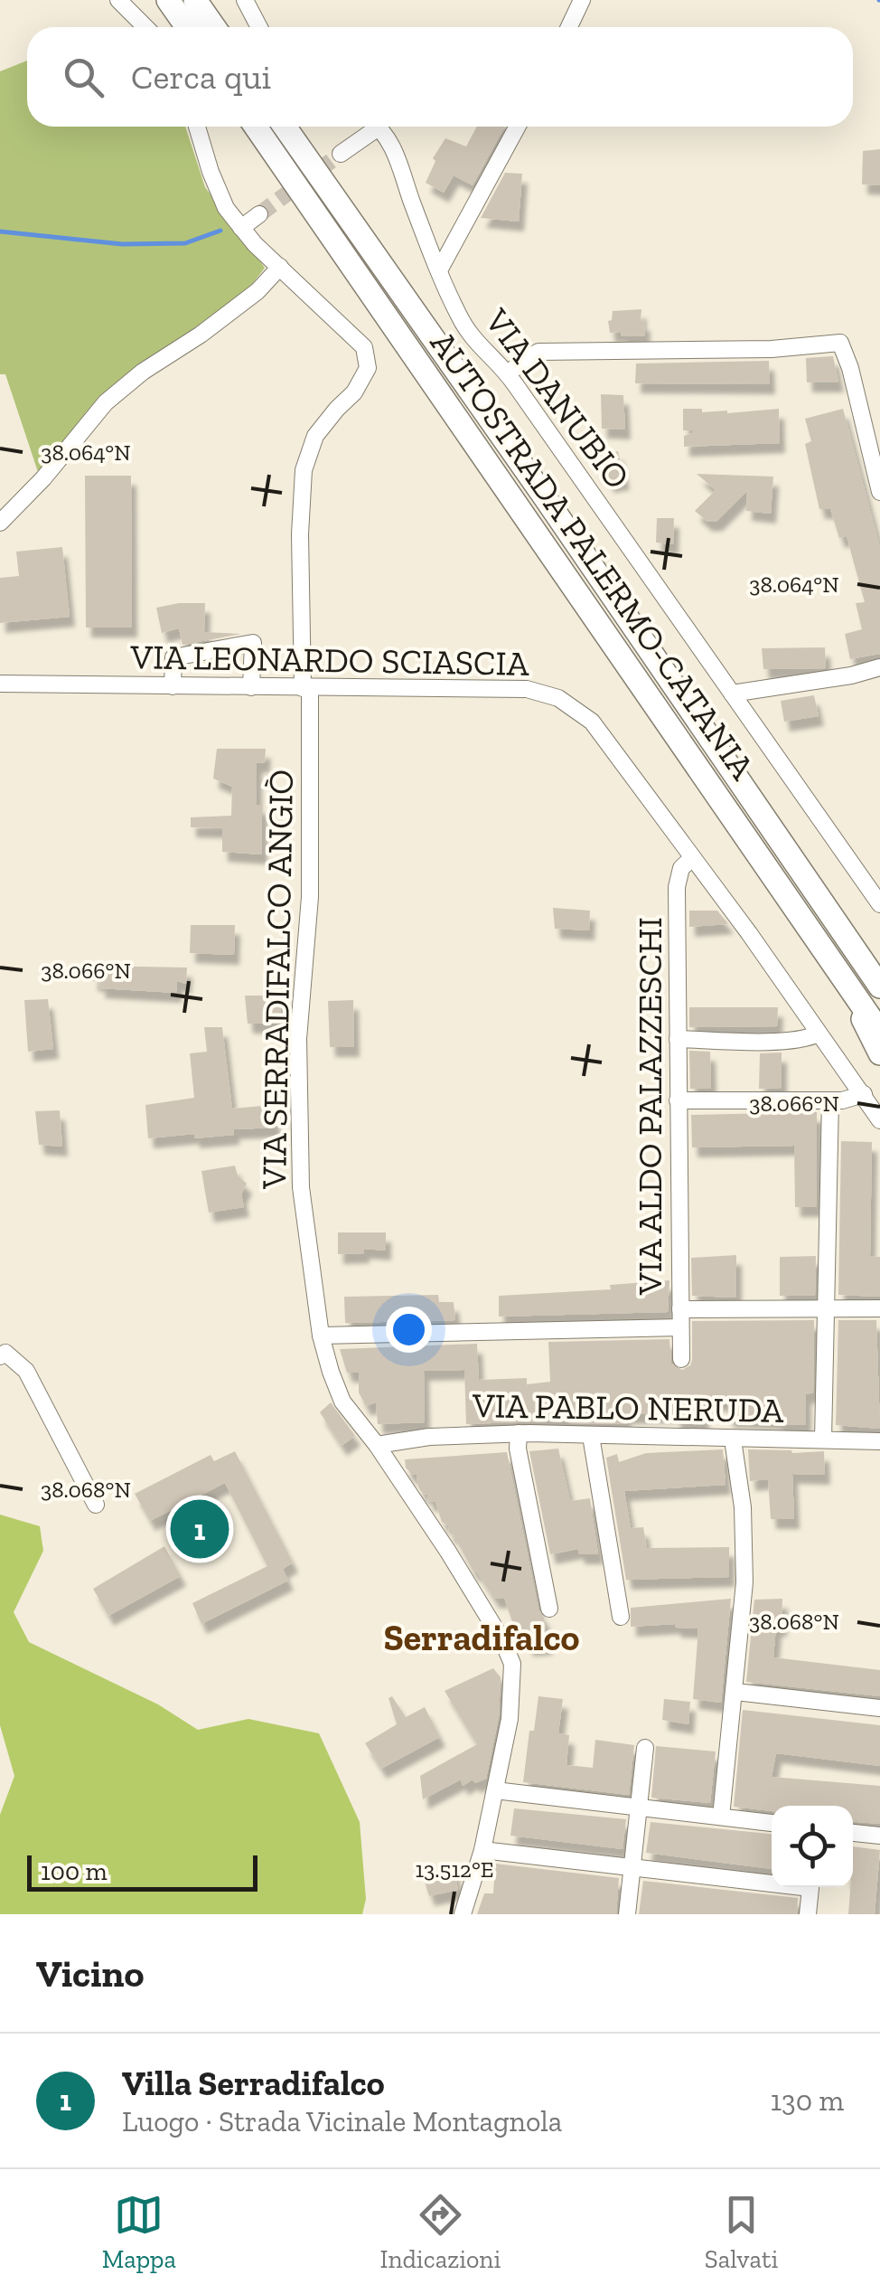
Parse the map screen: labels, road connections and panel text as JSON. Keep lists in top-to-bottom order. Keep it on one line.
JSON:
{"streets":{"highway":["AUTOSTRADA PALERMO-CATANIA"],"street":["VIA DANUBIO","VIA LEONARDO SCIASCIA","VIA SERRADIFALCO ANGIÒ","VIA ALDO PALAZZESCHI","VIA PABLO NERUDA"]},"crossings":[["VIA LEONARDO SCIASCIA","VIA SERRADIFALCO ANGIÒ"],["VIA LEONARDO SCIASCIA","VIA ALDO PALAZZESCHI"],["VIA SERRADIFALCO ANGIÒ","VIA PABLO NERUDA"]],"districts":["Serradifalco"],"scale_bar":"100 m","page":{"search":"Cerca qui","pins":"1","scale":"100 m","heading":"Vicino","list":[{"mark":"1","name":"Villa Serradifalco","note":"Luogo · Strada Vicinale Montagnola","value":"130 m"}],"nav":["Mappa","Indicazioni","Salvati"]},"coordinates":["38.064°N","38.066°N","38.068°N","13.512°E"]}
